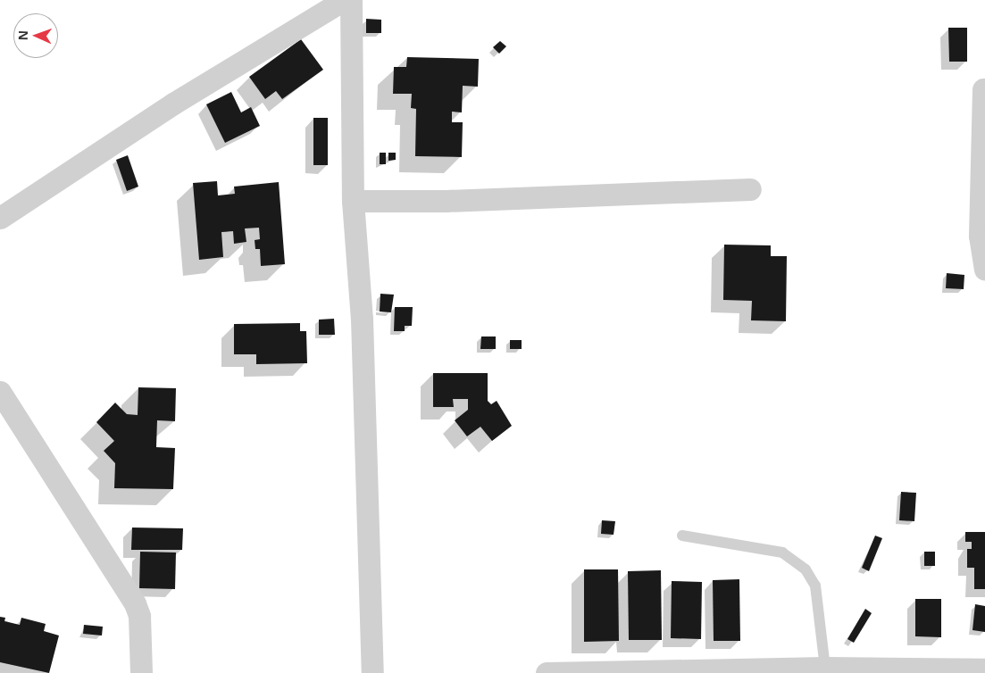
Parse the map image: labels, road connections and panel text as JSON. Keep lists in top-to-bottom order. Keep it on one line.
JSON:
{"north":"left"}
